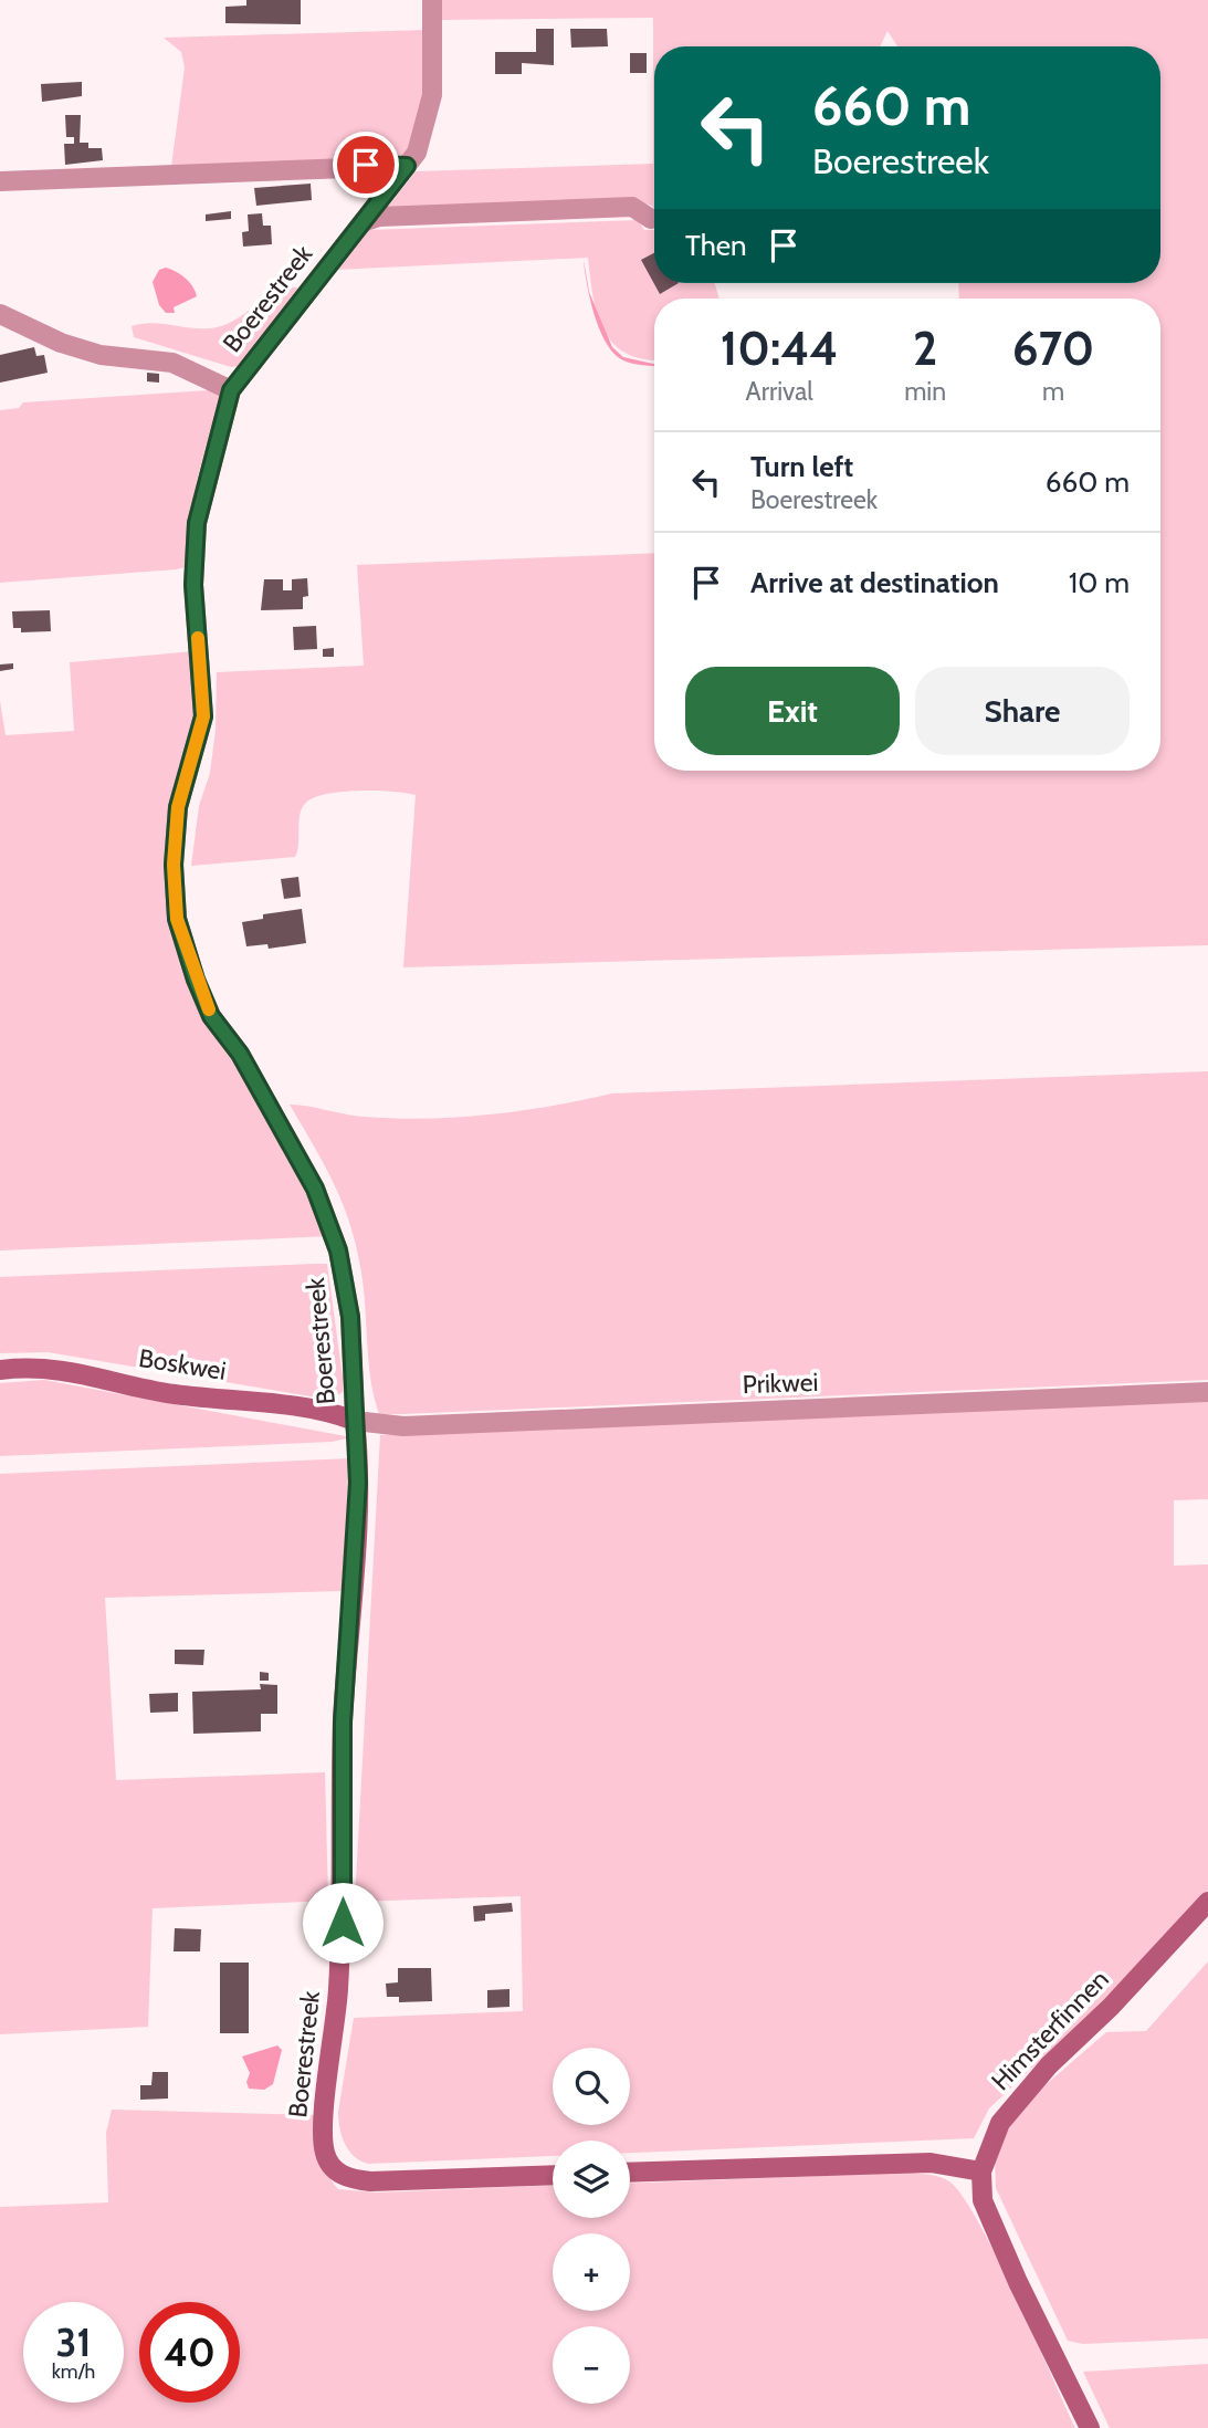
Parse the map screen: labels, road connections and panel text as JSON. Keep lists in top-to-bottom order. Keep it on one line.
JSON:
{"streets":{"street":["Boerestreek","Boskwei","Prikwei","Himsterfinnen"]},"crossings":[["Boerestreek","Boskwei"],["Boerestreek","Prikwei"],["Boskwei","Prikwei"]],"page":{"turn":["660 m","Boerestreek"],"then":"Then","eta":["10:44","Arrival","2","min","670","m"],"list":[{"name":"Turn left","note":"Boerestreek","value":"660 m"},{"name":"Arrive at destination","value":"10 m"}],"buttons":["Exit","Share"],"map_buttons":["+","−"],"speed":"31 km/h","limit":"40"}}
